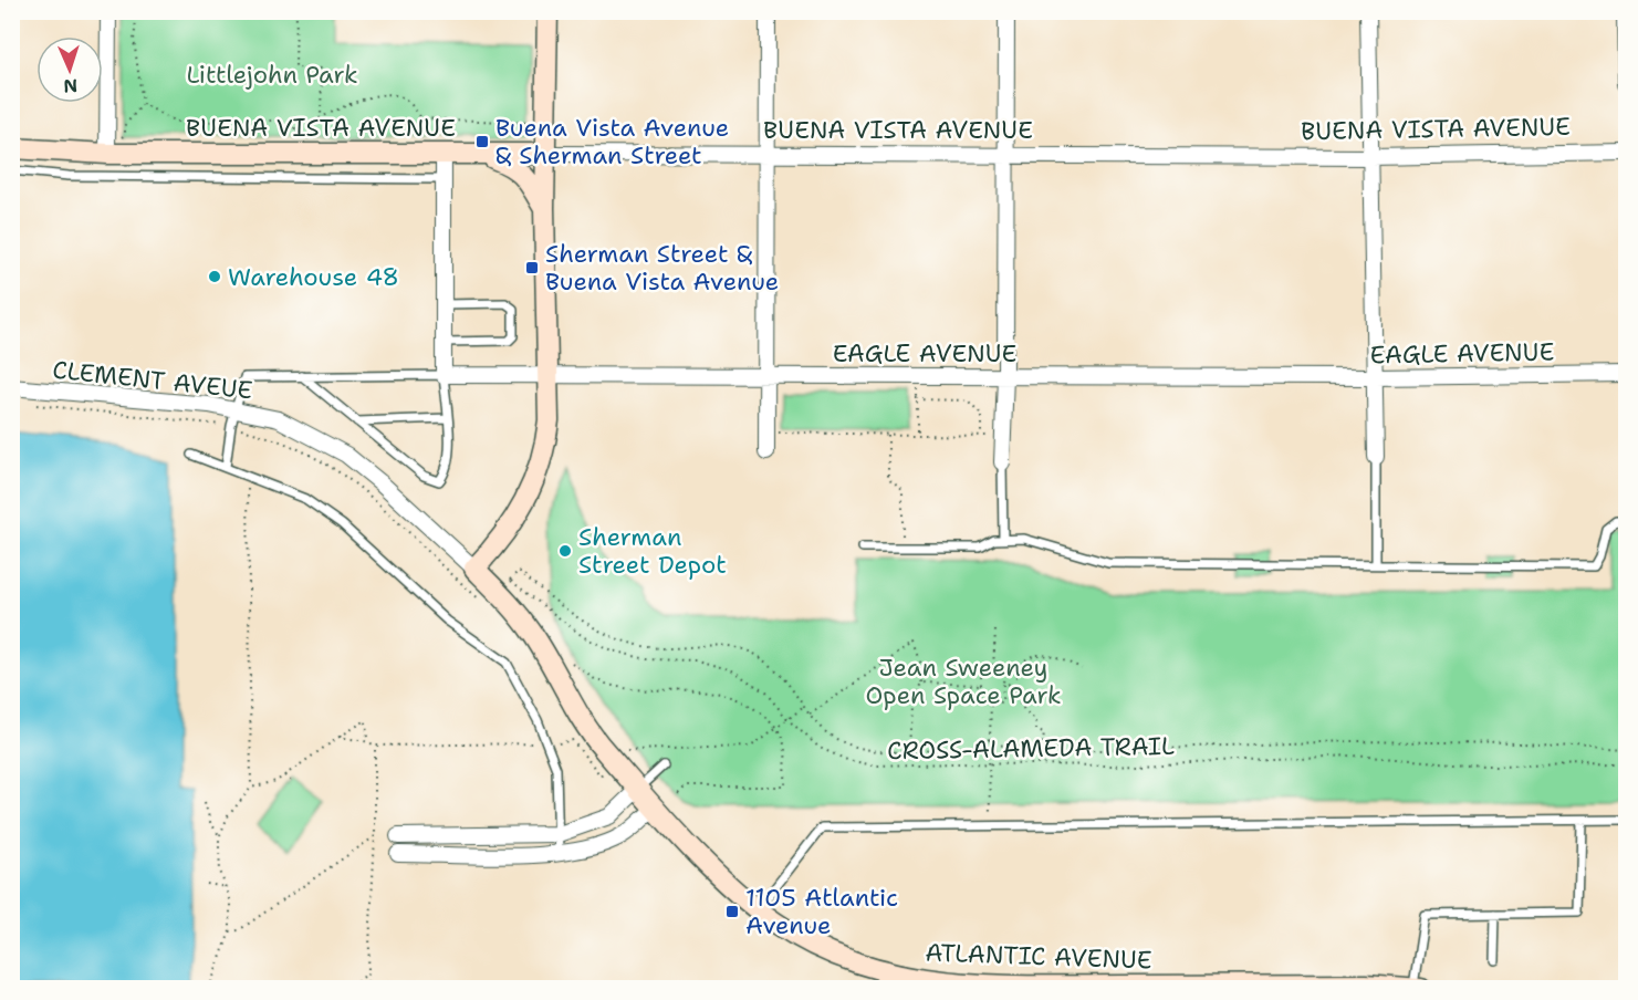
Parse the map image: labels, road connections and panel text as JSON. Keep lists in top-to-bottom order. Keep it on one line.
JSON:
{"streets":{"street":["BUENA VISTA AVENUE","EAGLE AVENUE","CLEMENT AVEUE","ATLANTIC AVENUE"],"path":["CROSS-ALAMEDA TRAIL"]},"crossings":[["CLEMENT AVEUE","CROSS-ALAMEDA TRAIL"],["CLEMENT AVEUE","ATLANTIC AVENUE"],["CROSS-ALAMEDA TRAIL","ATLANTIC AVENUE"]],"parks":["Littlejohn Park","Jean Sweeney Open Space Park"],"places":{"transit":["Buena Vista Avenue & Sherman Street","Sherman Street & Buena Vista Avenue","1105 Atlantic Avenue"],"other":["Warehouse 48","Sherman Street Depot"]},"north":"bottom"}
